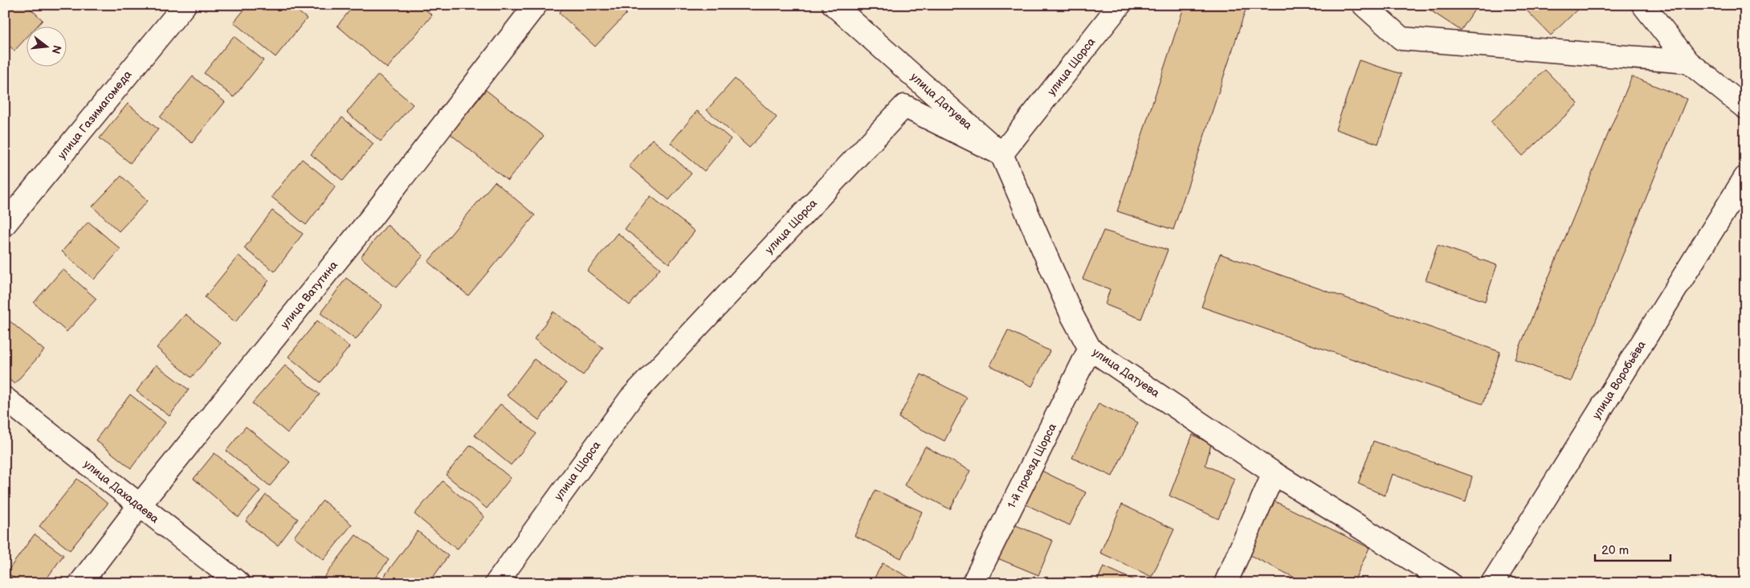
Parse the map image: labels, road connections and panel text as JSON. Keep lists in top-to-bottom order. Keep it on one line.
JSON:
{"streets":{"street":["улица Щорса","улица Датуева","улица Газимагомеда","улица Ватутина","улица Воробьёва","1-й проезд Щорса","улица Дахадаева"]},"crossings":[["улица Щорса","улица Датуева"],["улица Датуева","1-й проезд Щорса"],["улица Ватутина","улица Дахадаева"]],"scale_bar":"20 m","north":"right"}
